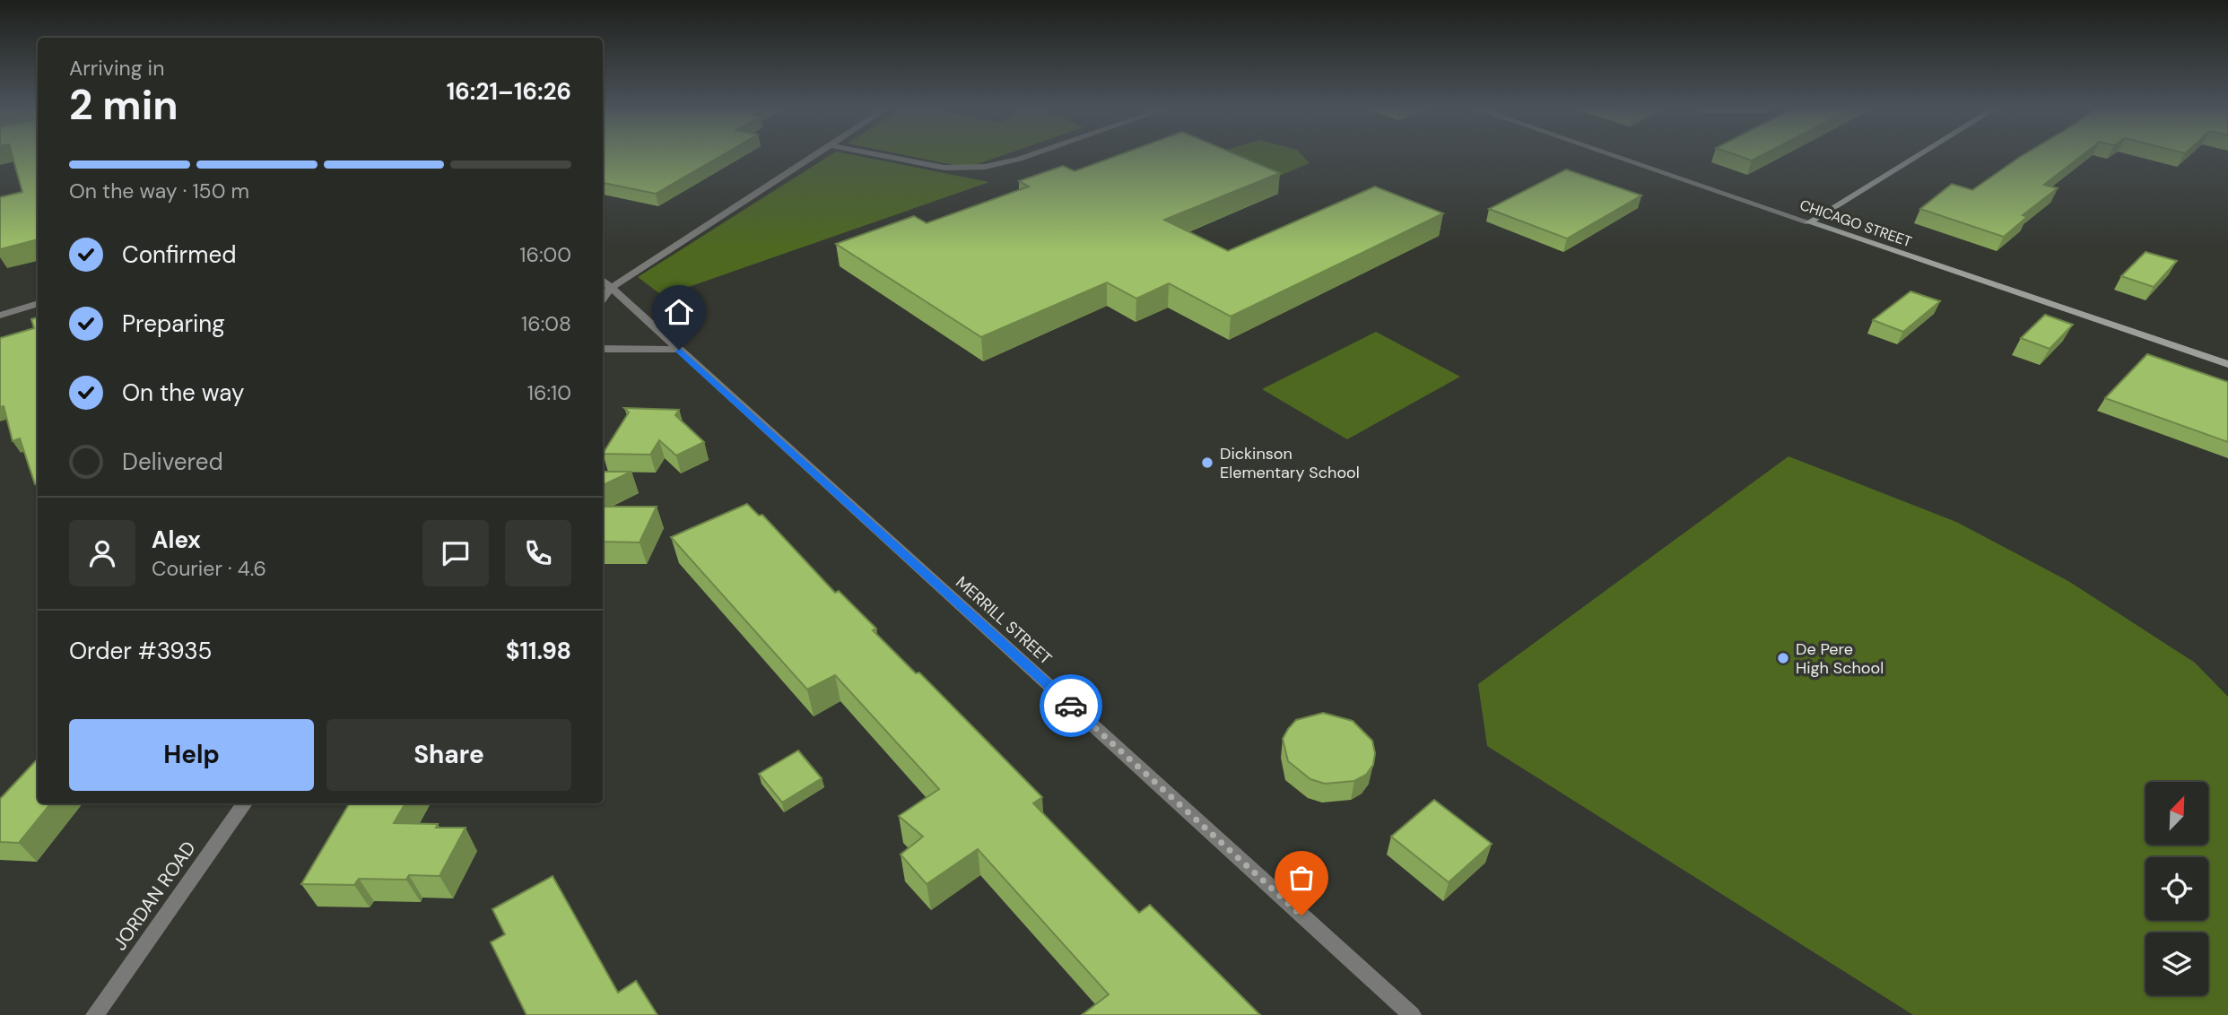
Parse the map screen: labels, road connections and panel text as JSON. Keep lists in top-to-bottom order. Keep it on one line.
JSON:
{"streets":{"street":["CHICAGO STREET","MERRILL STREET","JORDAN ROAD"]},"places":["Dickinson Elementary School","De Pere High School"],"north":"top right","page":{"heading":["2 min","Arriving in","16:21–16:26"],"panel":["Alex","Courier · 4.6","Order #3935","$11.98"],"bar":"On the way · 150 m","list":[["Confirmed","16:00"],["Preparing","16:08"],["On the way","16:10"],"Delivered"],"buttons":["Help","Share"]}}
